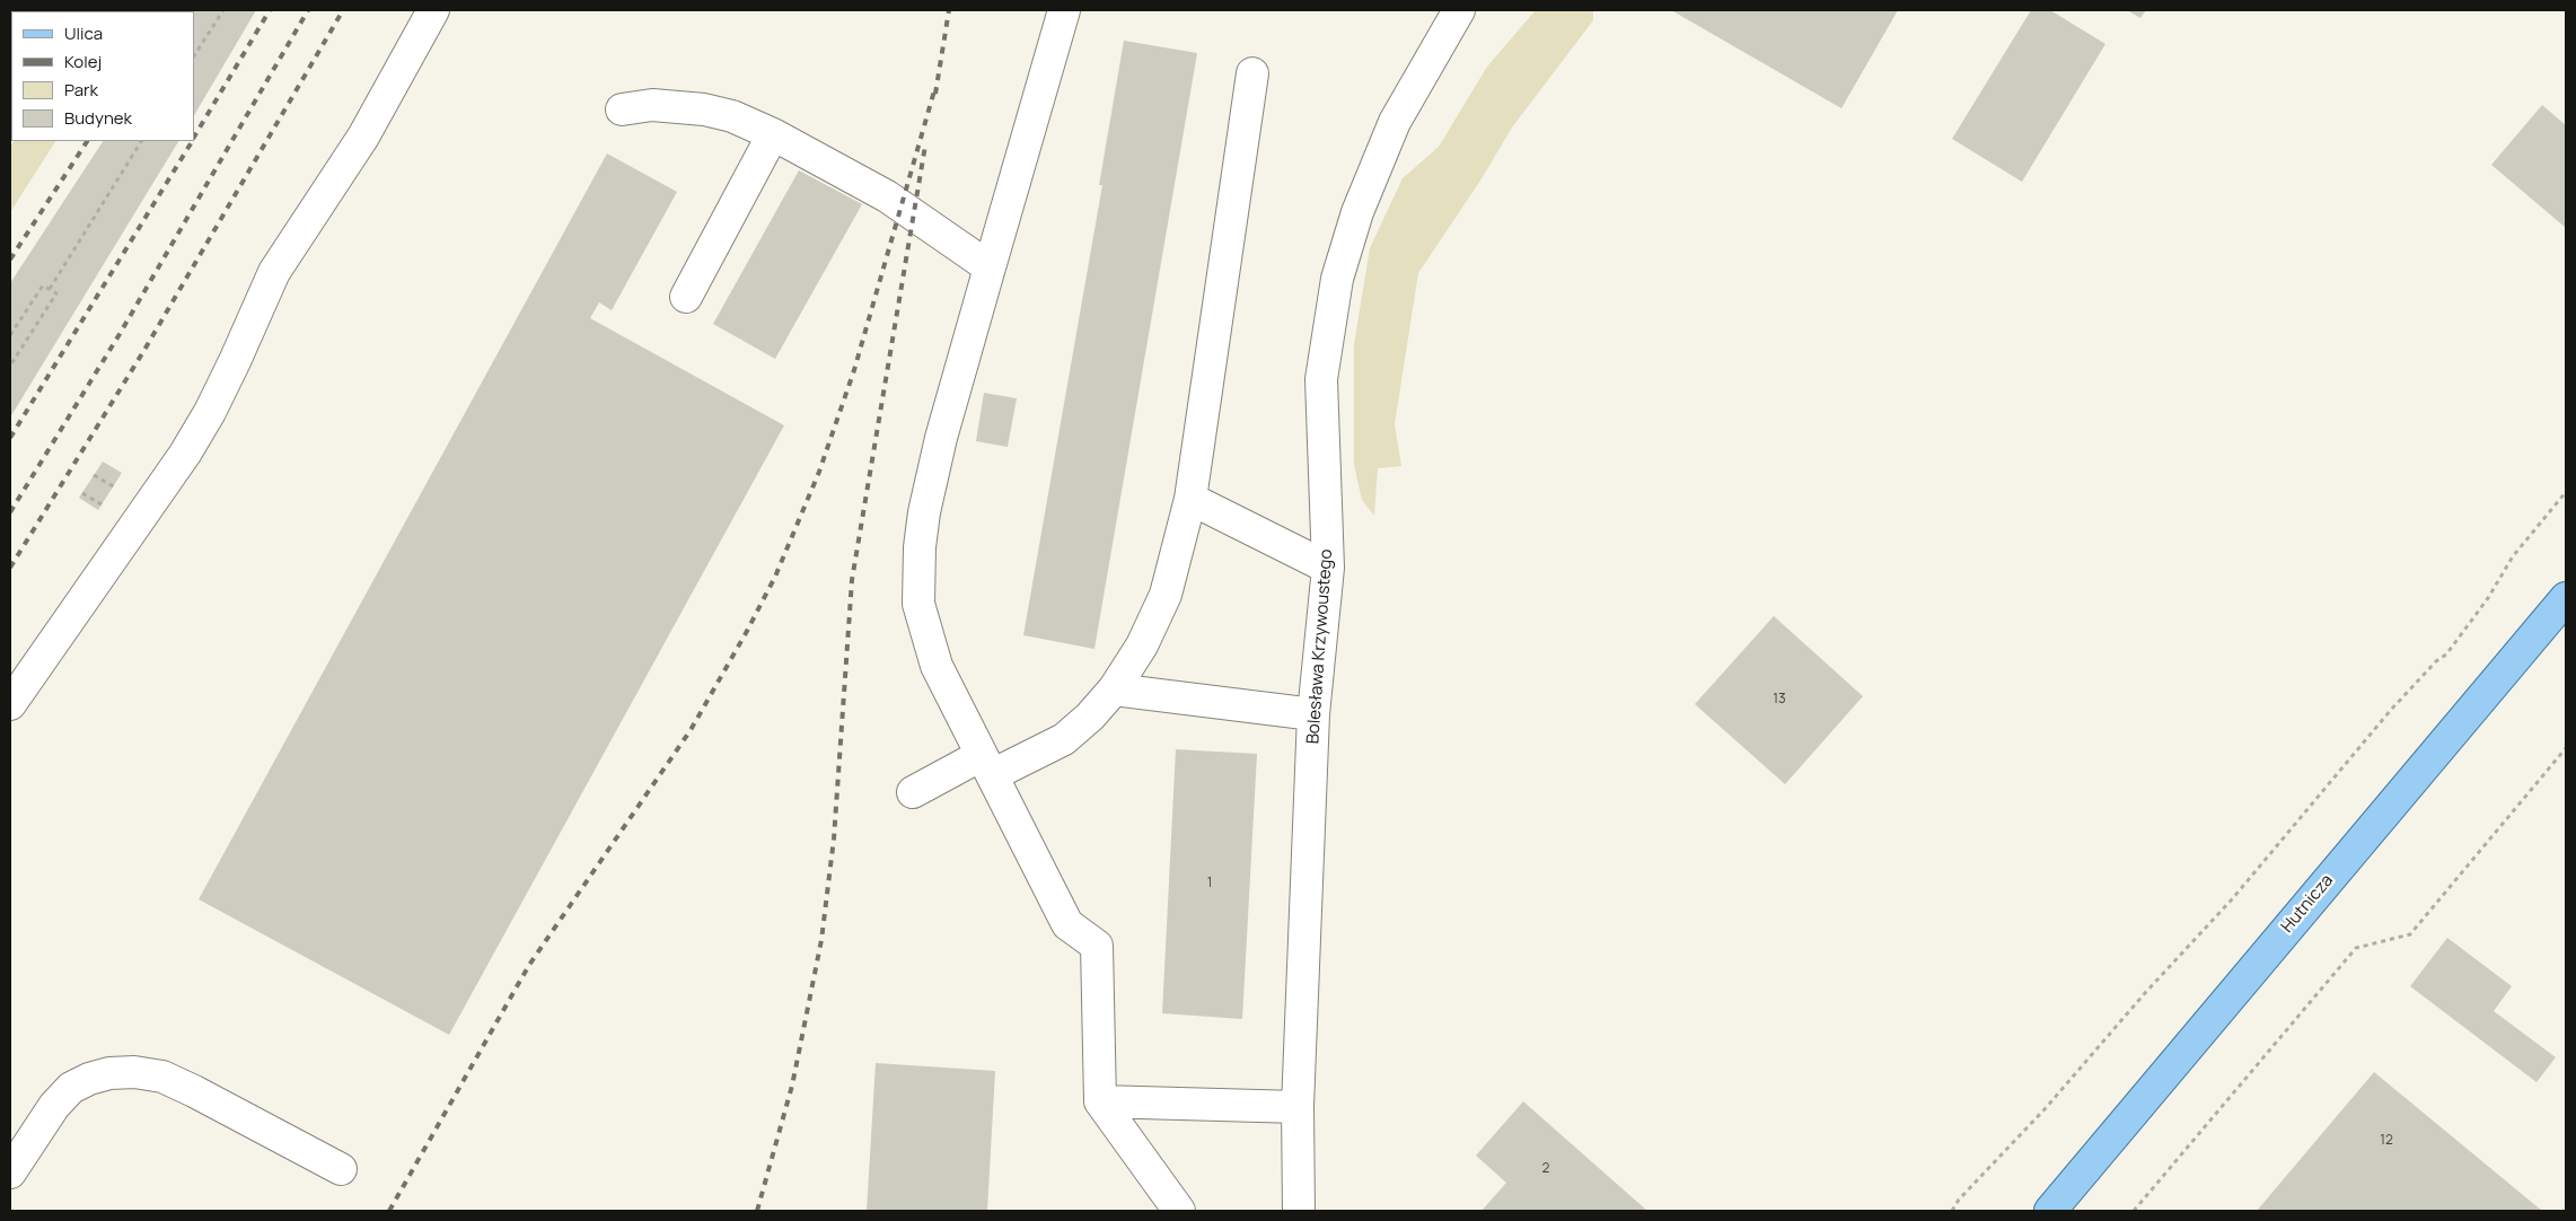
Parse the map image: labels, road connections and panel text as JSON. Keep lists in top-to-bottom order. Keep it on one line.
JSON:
{"streets":{"main road":["Hutnicza"],"street":["Bolesława Krzywoustego"]},"house_numbers":["13","1","12","2"],"legend":["Ulica","Kolej","Park","Budynek"]}
